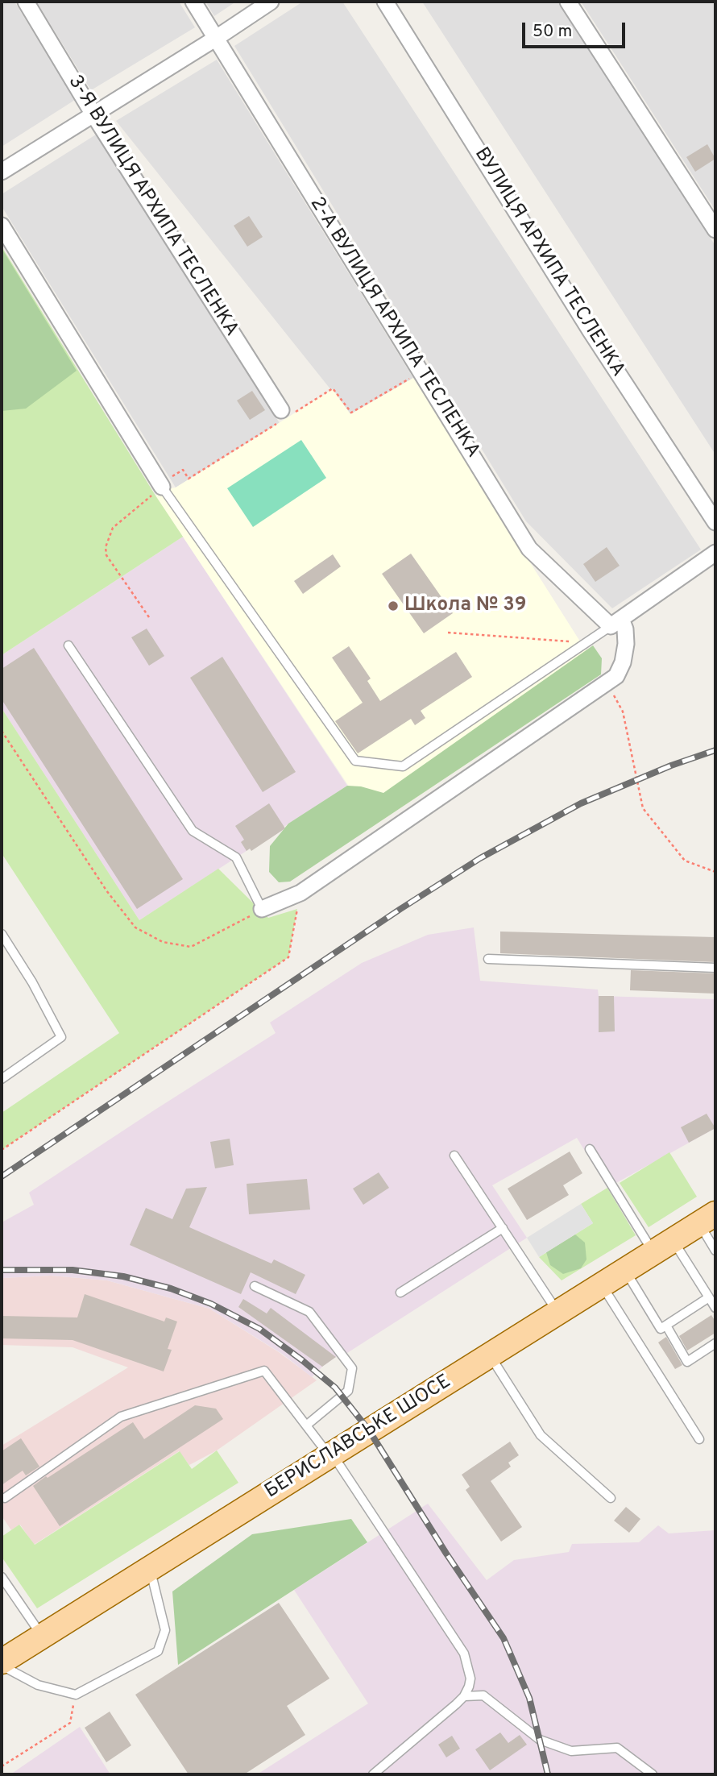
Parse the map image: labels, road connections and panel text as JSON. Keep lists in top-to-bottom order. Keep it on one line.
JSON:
{"streets":{"main road":["БЕРИСЛАВСЬКЕ ШОСЕ"],"street":["3-Я ВУЛИЦЯ АРХИПА ТЕСЛЕНКА","ВУЛИЦЯ АРХИПА ТЕСЛЕНКА","2-А ВУЛИЦЯ АРХИПА ТЕСЛЕНКА"]},"places":["Школа № 39"],"scale_bar":"50 m"}
